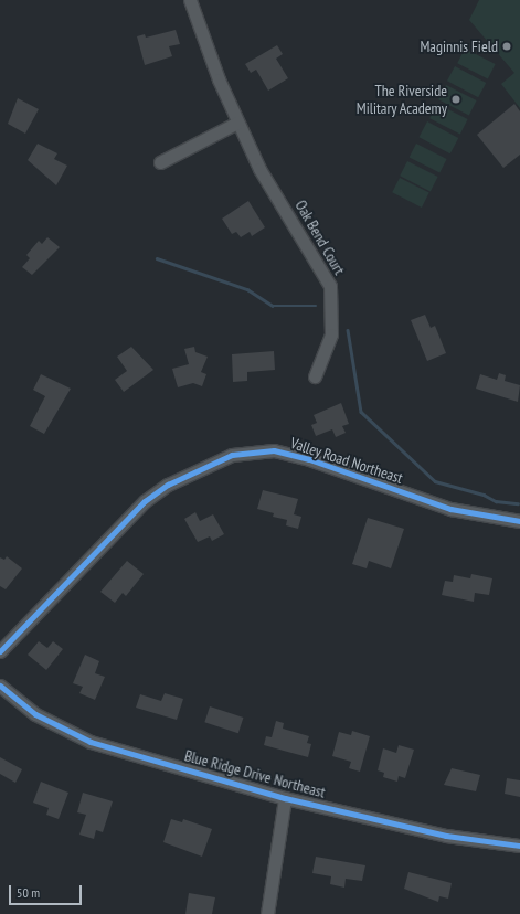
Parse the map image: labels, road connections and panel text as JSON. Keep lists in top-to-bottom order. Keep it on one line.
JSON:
{"streets":{"street":["Oak Bend Court","Valley Road Northeast","Blue Ridge Drive Northeast"]},"places":["Maginnis Field","The Riverside Military Academy"],"scale_bar":"50 m"}
